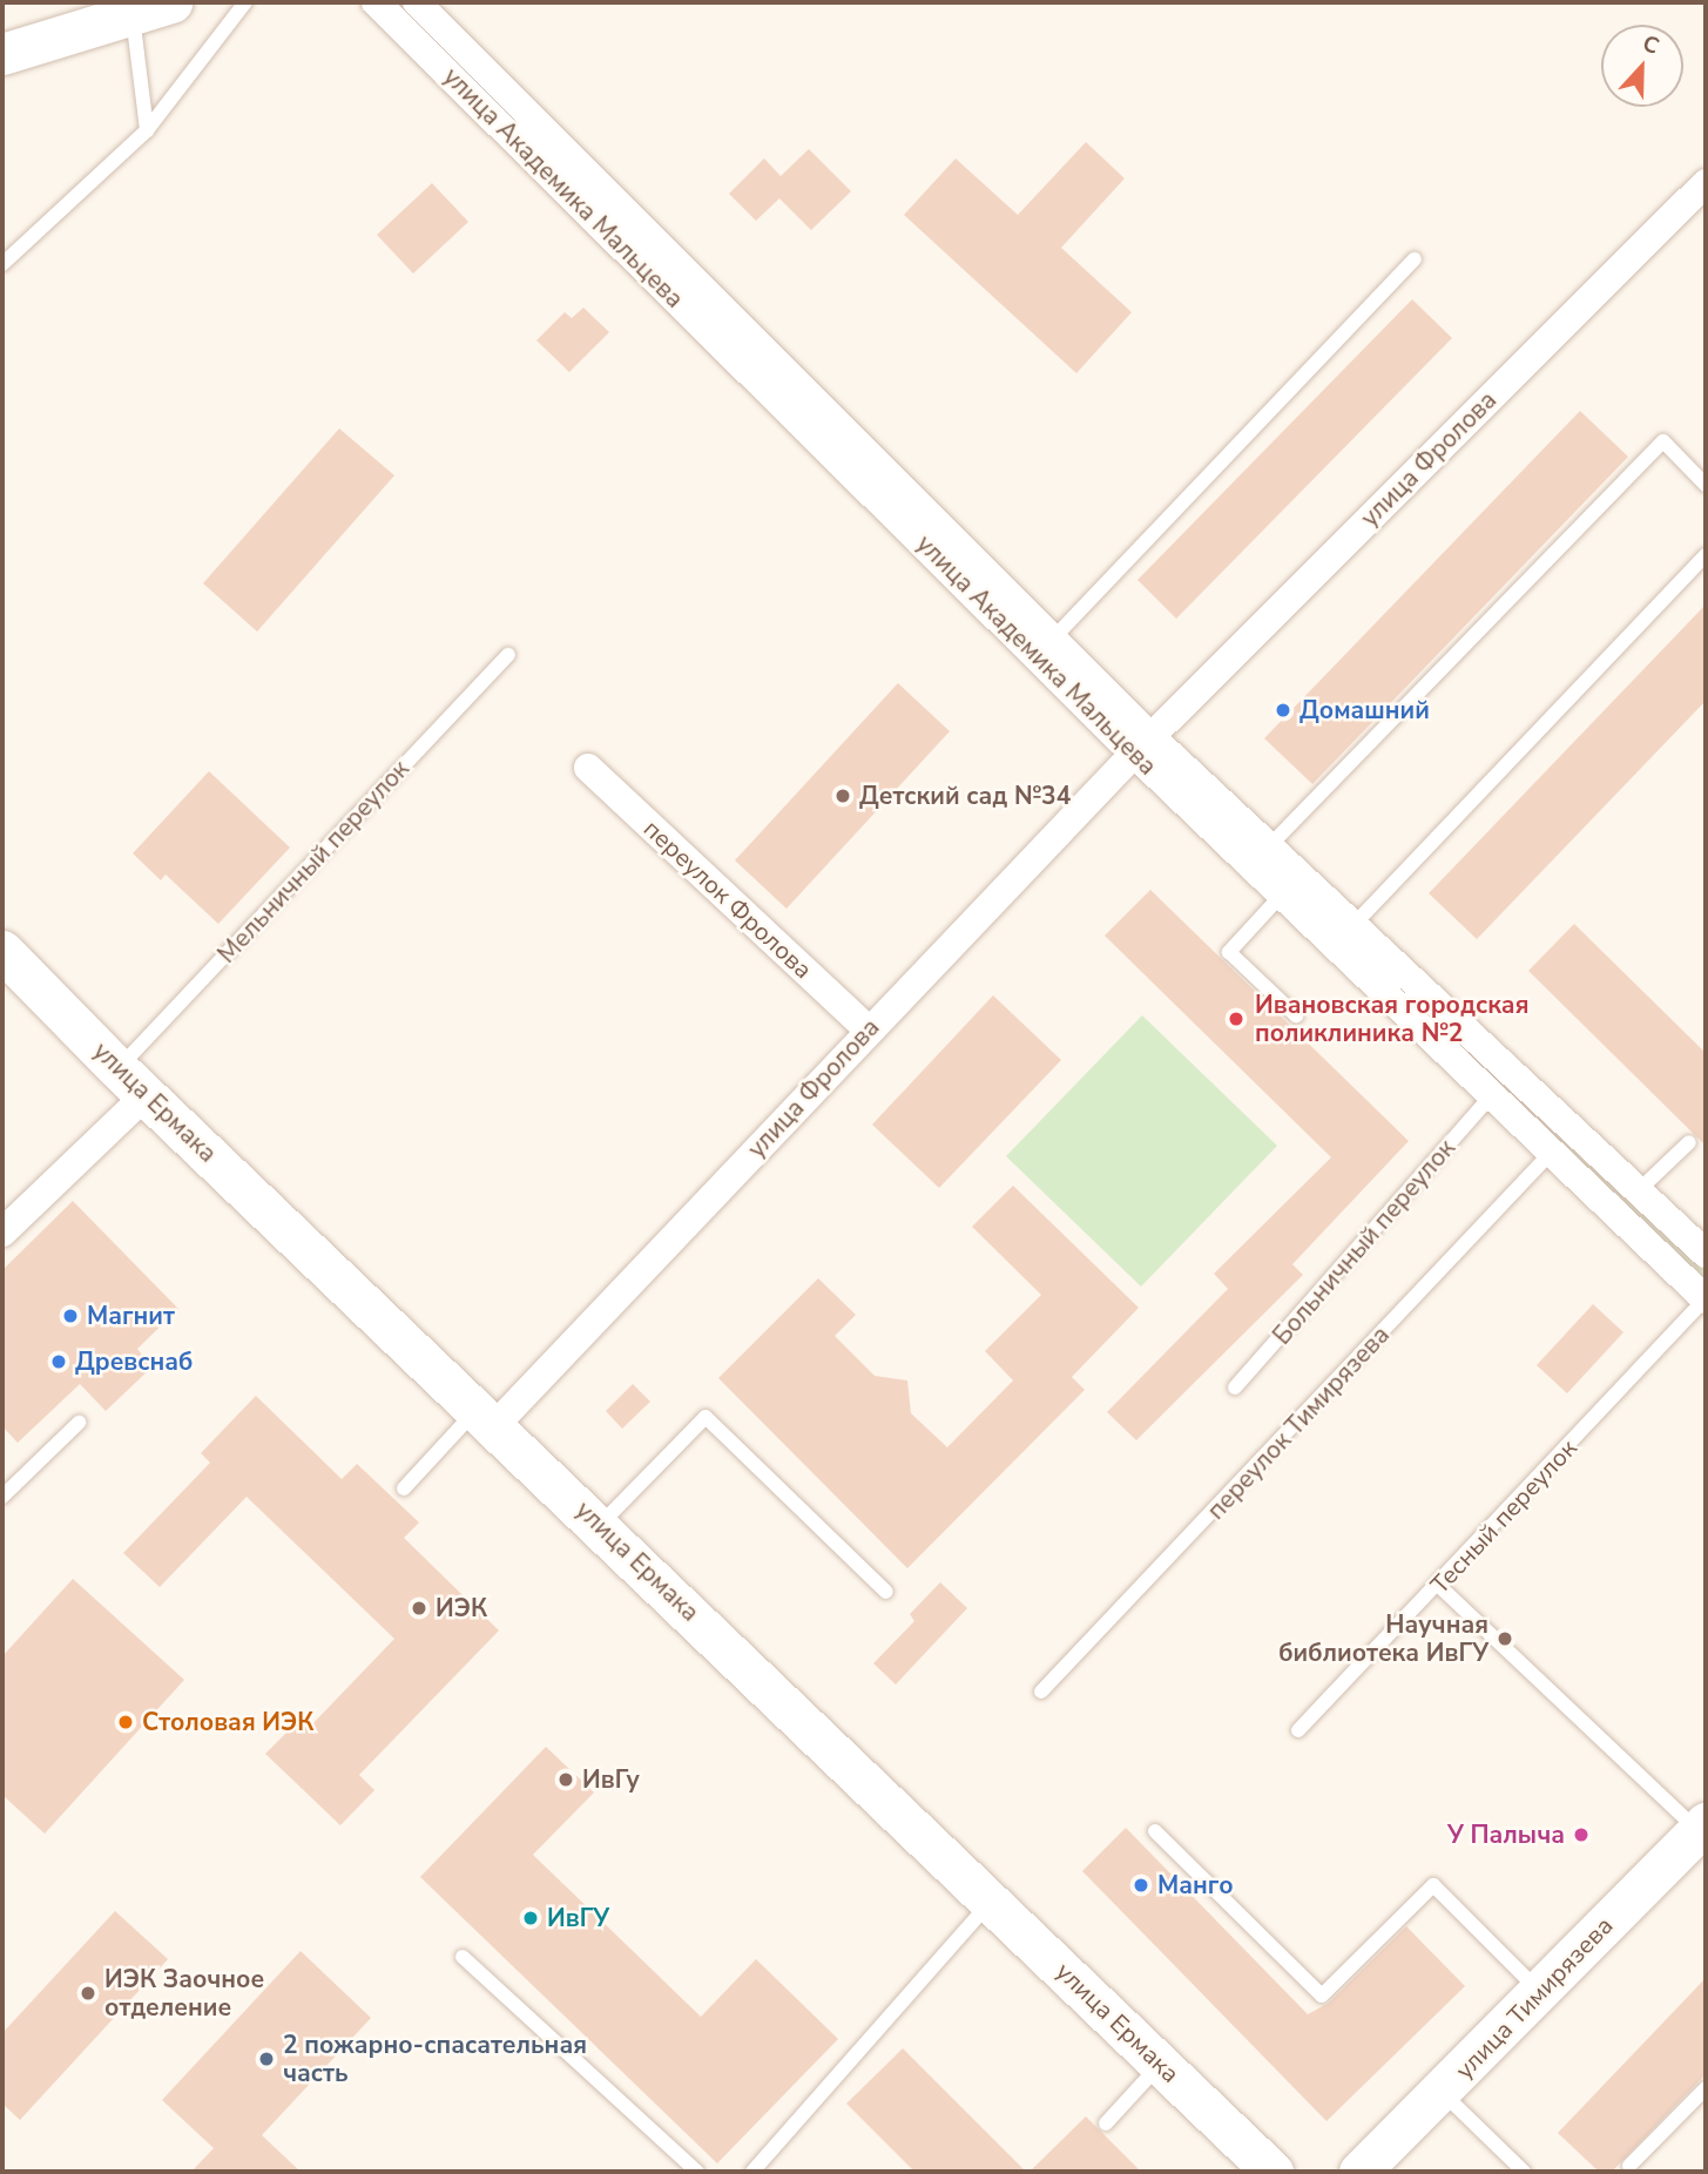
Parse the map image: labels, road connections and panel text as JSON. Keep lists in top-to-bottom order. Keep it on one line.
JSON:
{"streets":{"main road":["улица Ермака","улица Тимирязева"],"street":["улица Академика Мальцева","улица Фролова","переулок Фролова"],"lane":["Мельничный переулок","Больничный переулок","переулок Тимирязева","Тесный переулок"]},"crossings":[["улица Академика Мальцева","улица Фролова"],["улица Академика Мальцева","Больничный переулок"],["улица Академика Мальцева","переулок Тимирязева"],["улица Академика Мальцева","Тесный переулок"],["улица Фролова","переулок Фролова"],["улица Фролова","улица Ермака"],["Мельничный переулок","улица Ермака"]],"places":["Домашний","Детский сад №34","Ивановская городская поликлиника №2","Магнит","Древснаб","ИЭК","Научная библиотека ИвГУ","Столовая ИЭК","ИвГу","У Палыча","Манго","ИвГУ","ИЭК Заочное отделение","2 пожарно-спасательная часть"],"north":"top"}
